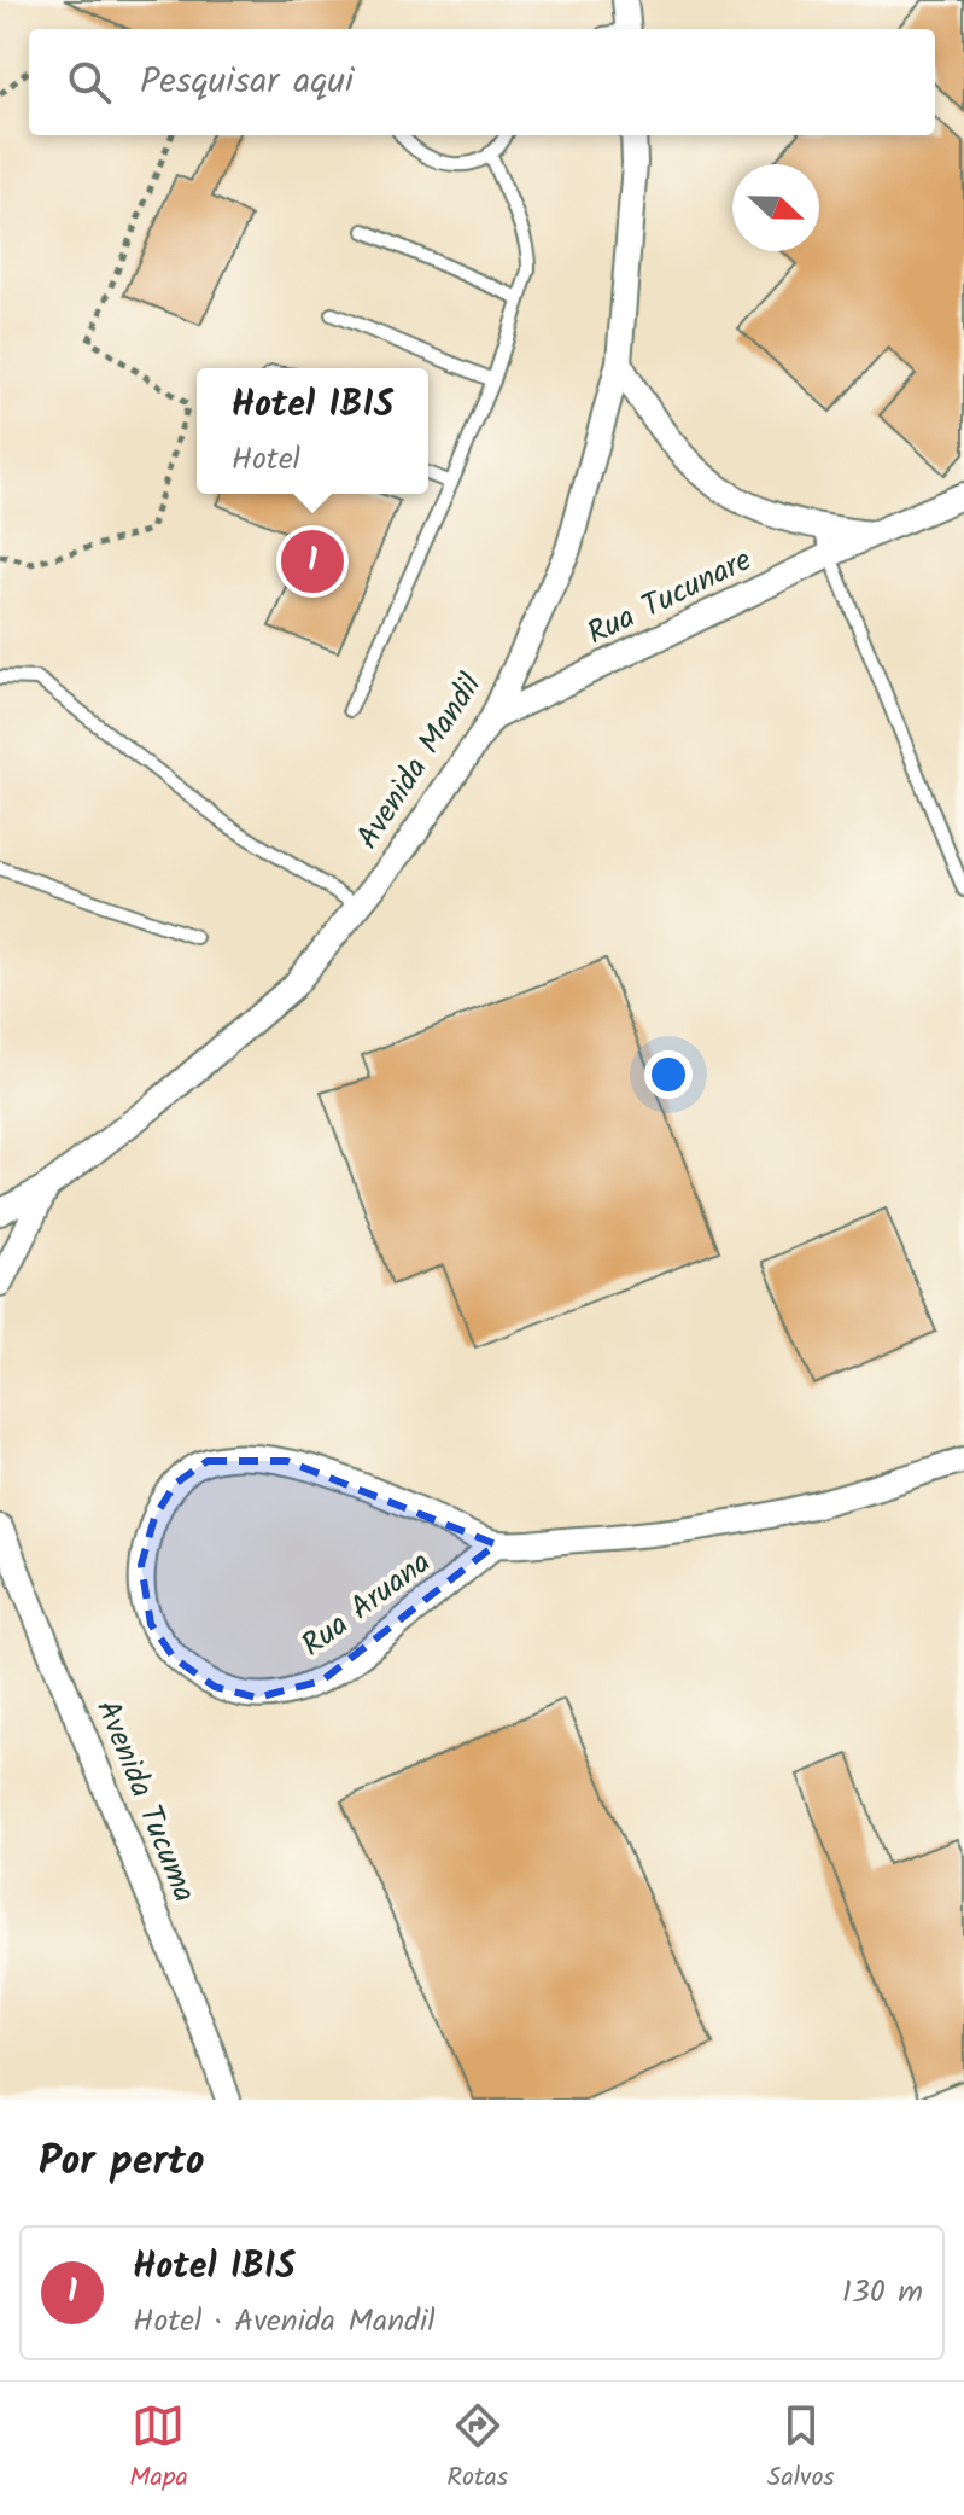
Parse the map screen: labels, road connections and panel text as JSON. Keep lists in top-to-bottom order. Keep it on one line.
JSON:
{"streets":{"street":["Rua Tucunare","Avenida Mandil","Rua Aruana","Avenida Tucuma"]},"crossings":[["Rua Tucunare","Avenida Mandil"]],"north":"right","page":{"search":"Pesquisar aqui","popup":["Hotel IBIS","Hotel"],"pins":"1","heading":"Por perto","list":[{"mark":"1","name":"Hotel IBIS","note":"Hotel · Avenida Mandil","value":"130 m"}],"nav":["Mapa","Rotas","Salvos"]}}
